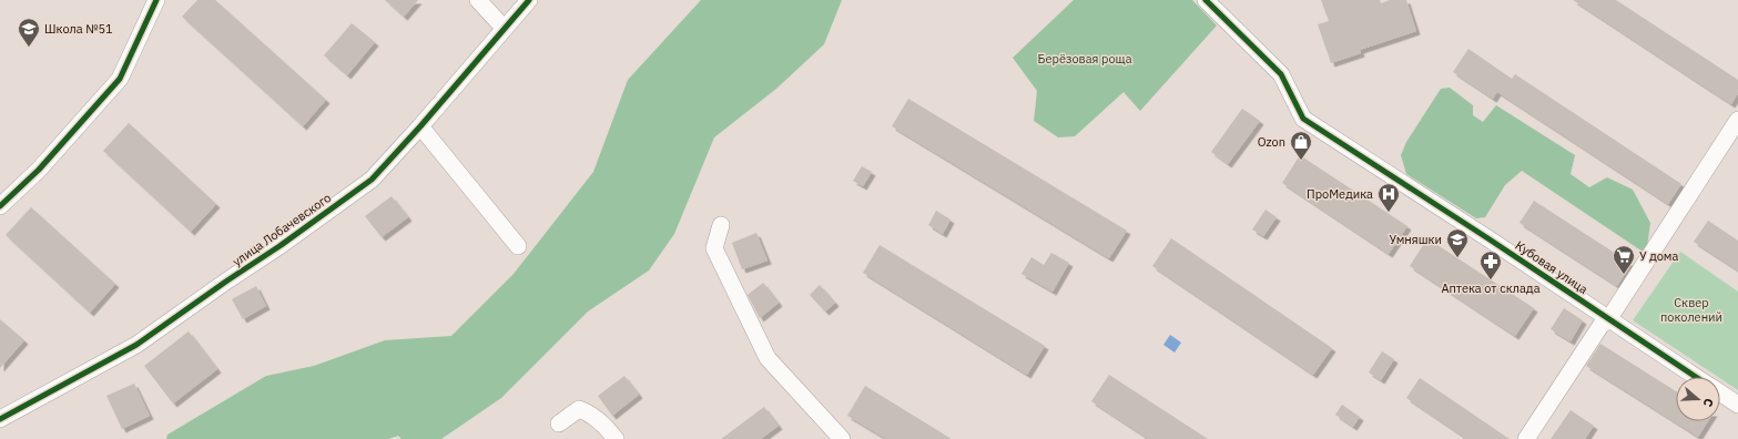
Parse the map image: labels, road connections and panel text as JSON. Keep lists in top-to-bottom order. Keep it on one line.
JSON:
{"streets":{"street":["улица Лобачевского","Кубовая улица"]},"parks":["Берёзовая роща","Сквер поколений"],"places":{"school or university":["Школа №51","Умняшки"],"shop":["Ozon"],"hospital":["ПроМедика"],"supermarket":["У дома"],"pharmacy":["Аптека от склада"]},"north":"right"}
